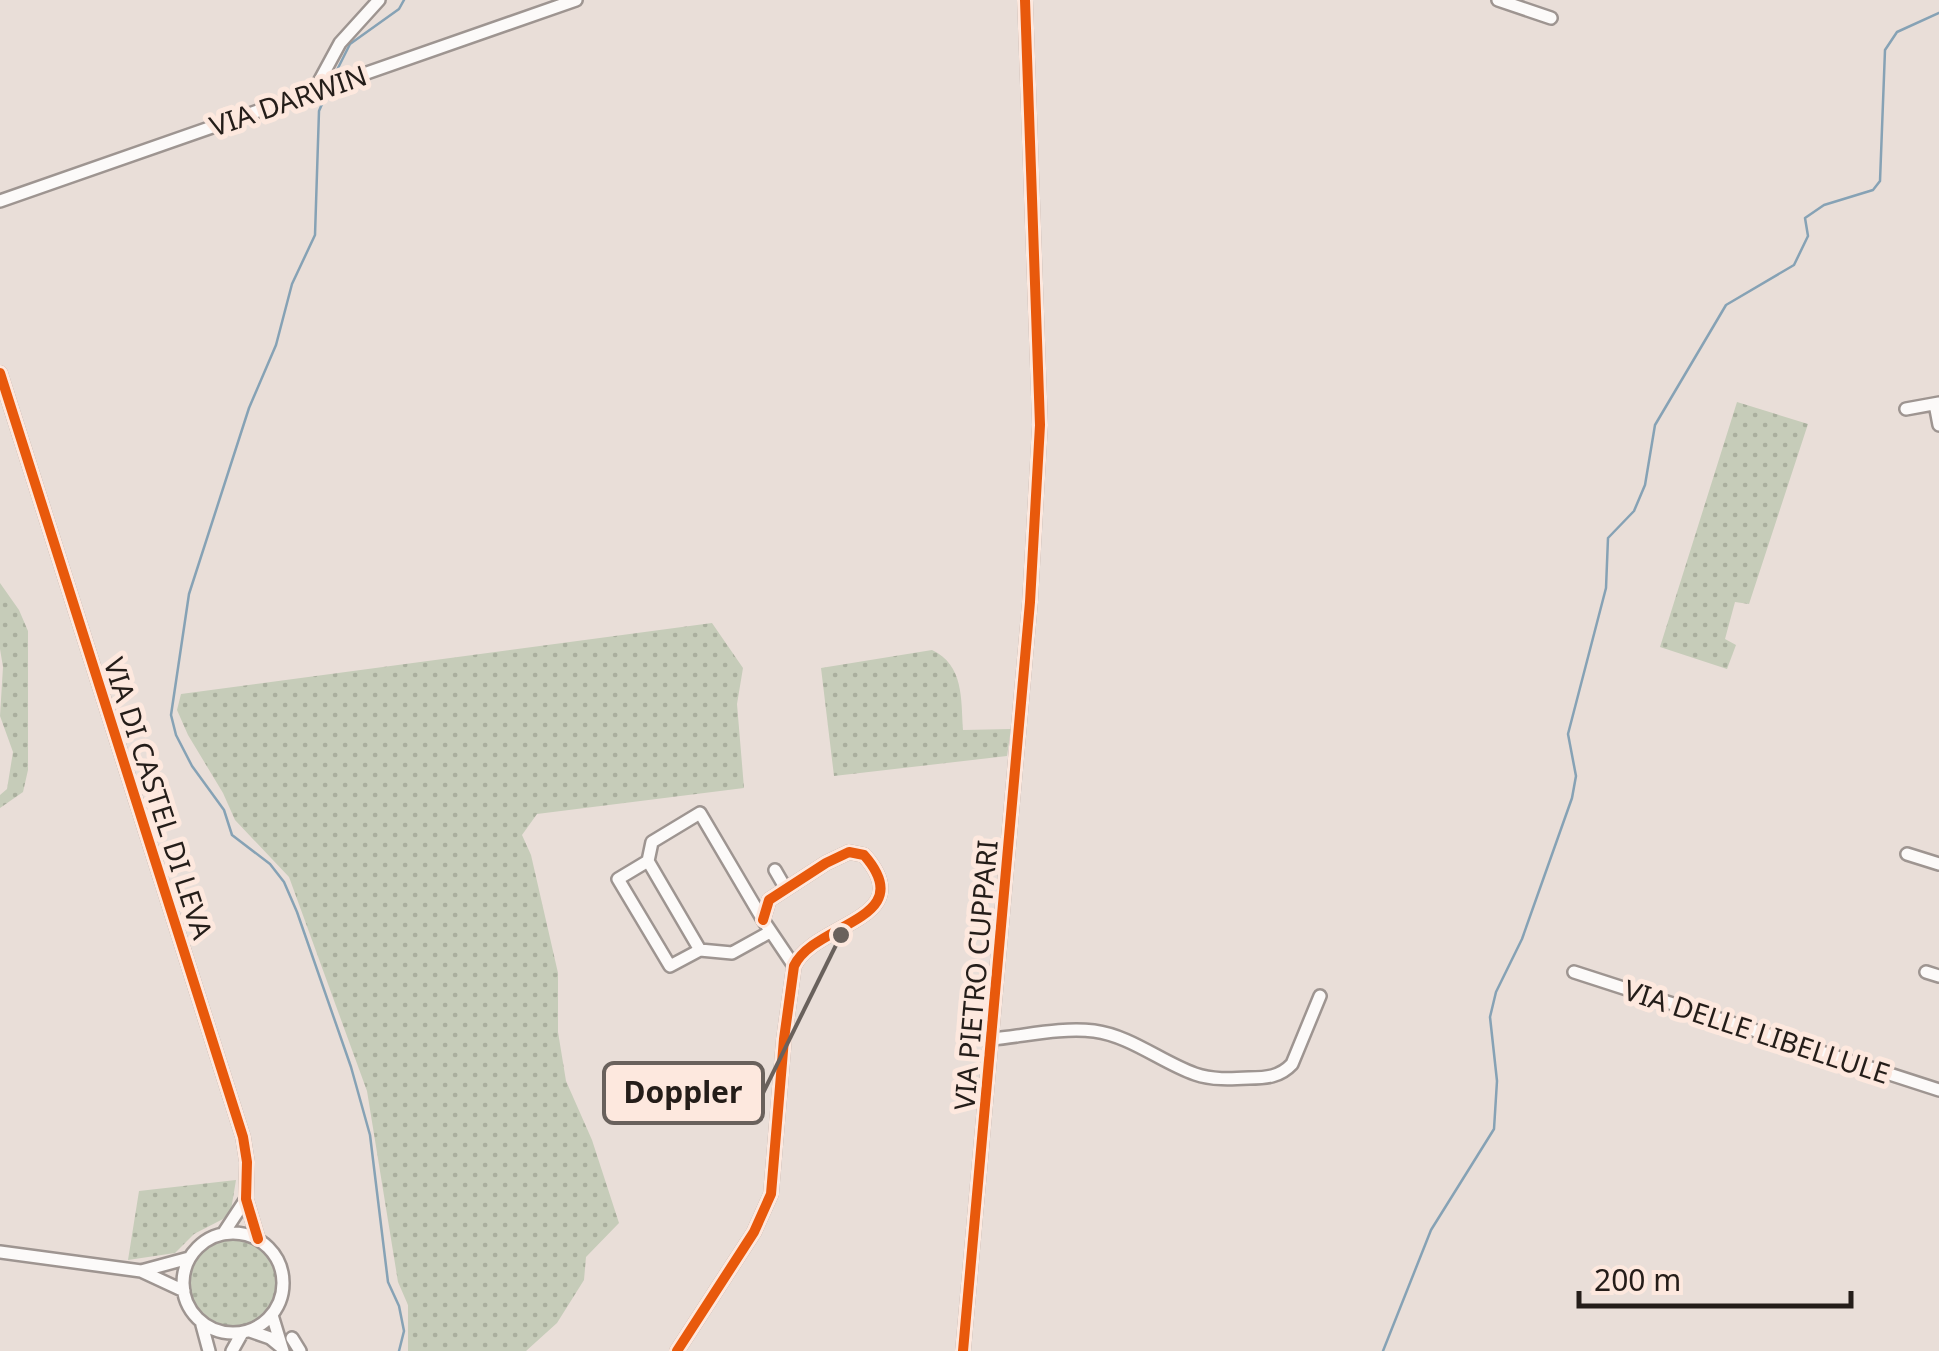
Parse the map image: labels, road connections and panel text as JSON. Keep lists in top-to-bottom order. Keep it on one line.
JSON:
{"streets":{"street":["VIA DARWIN","VIA DI CASTEL DI LEVA","VIA PIETRO CUPPARI","VIA DELLE LIBELLULE"]},"places":["Doppler"],"scale_bar":"200 m"}
